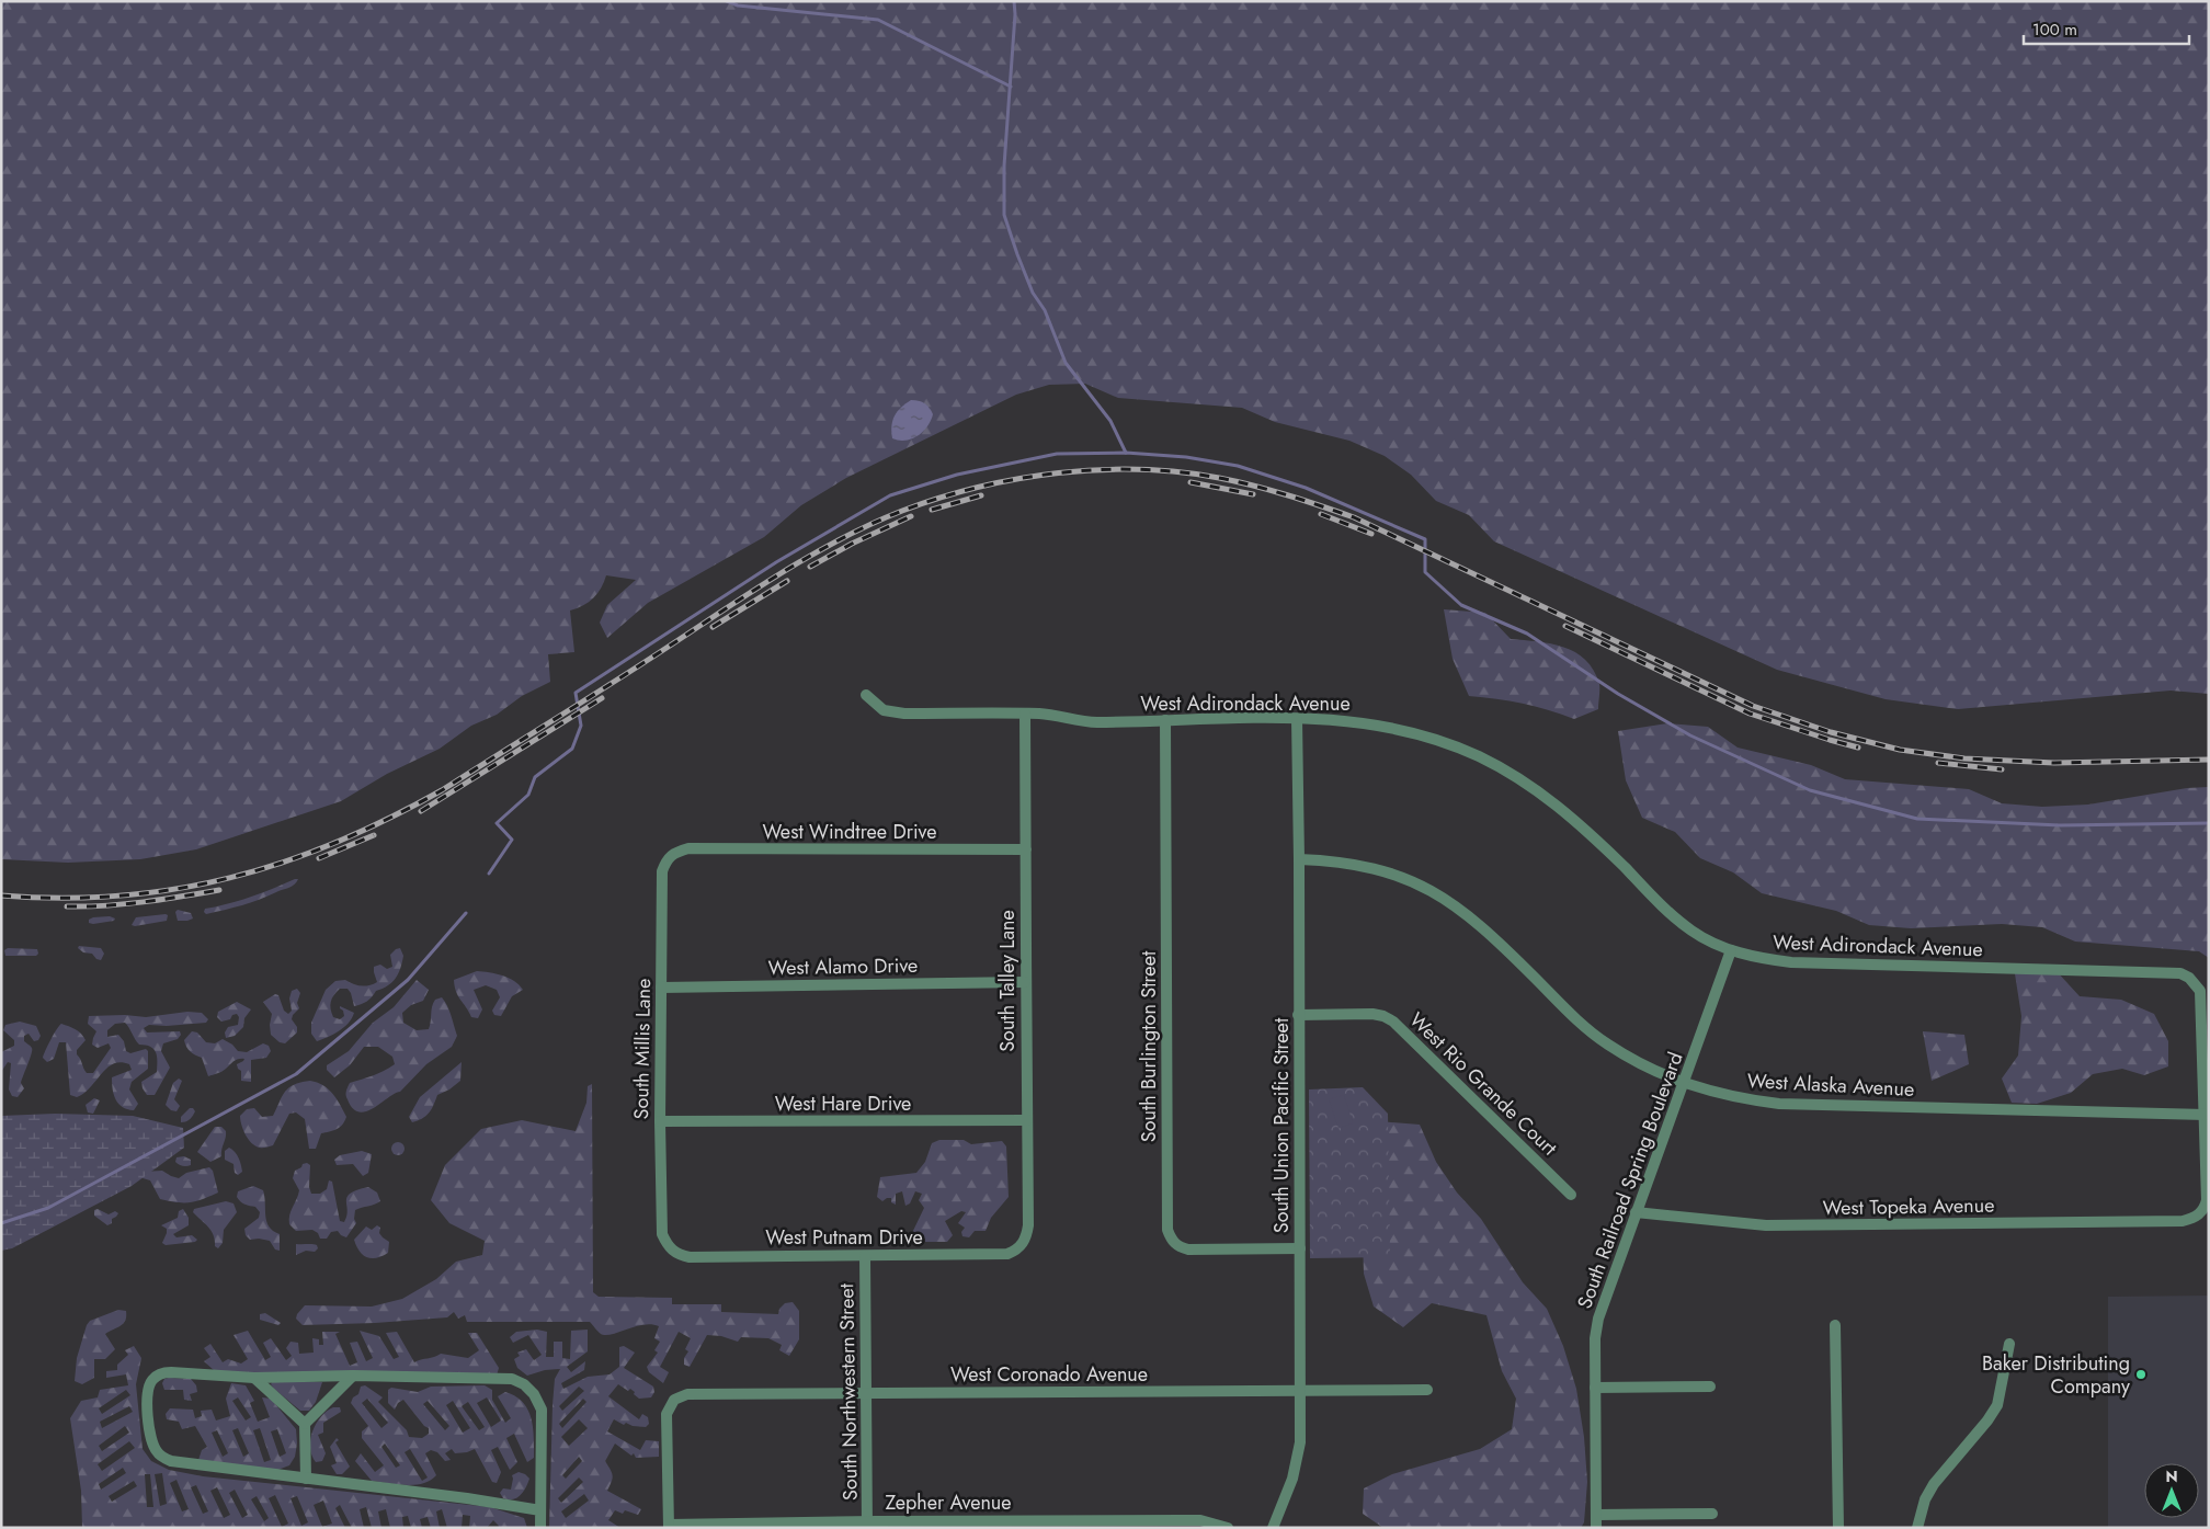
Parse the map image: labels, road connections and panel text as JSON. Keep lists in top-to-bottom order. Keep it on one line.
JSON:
{"streets":{"street":["West Adirondack Avenue","West Windtree Drive","West Alamo Drive","South Talley Lane","South Burlington Street","South Millis Lane","West Rio Grande Court","West Alaska Avenue","West Hare Drive","South Union Pacific Street","South Railroad Spring Boulevard","West Topeka Avenue","West Putnam Drive","West Coronado Avenue","South Northwestern Street","Zepher Avenue"]},"crossings":[["West Adirondack Avenue","South Talley Lane"],["West Adirondack Avenue","South Burlington Street"],["West Adirondack Avenue","West Alaska Avenue"],["West Adirondack Avenue","South Union Pacific Street"],["West Adirondack Avenue","South Railroad Spring Boulevard"],["West Adirondack Avenue","West Topeka Avenue"],["West Windtree Drive","South Talley Lane"],["West Windtree Drive","South Millis Lane"],["West Alamo Drive","South Talley Lane"],["West Alamo Drive","South Millis Lane"],["South Talley Lane","West Hare Drive"],["South Talley Lane","West Putnam Drive"],["South Burlington Street","South Union Pacific Street"],["South Millis Lane","West Hare Drive"],["South Millis Lane","West Putnam Drive"],["West Rio Grande Court","South Union Pacific Street"],["West Alaska Avenue","South Union Pacific Street"],["West Alaska Avenue","South Railroad Spring Boulevard"],["West Alaska Avenue","West Topeka Avenue"],["South Union Pacific Street","West Coronado Avenue"],["South Railroad Spring Boulevard","West Topeka Avenue"],["West Putnam Drive","South Northwestern Street"],["West Coronado Avenue","South Northwestern Street"],["West Coronado Avenue","Zepher Avenue"],["South Northwestern Street","Zepher Avenue"]],"places":["Baker Distributing Company"],"scale_bar":"100 m","north":"top"}
